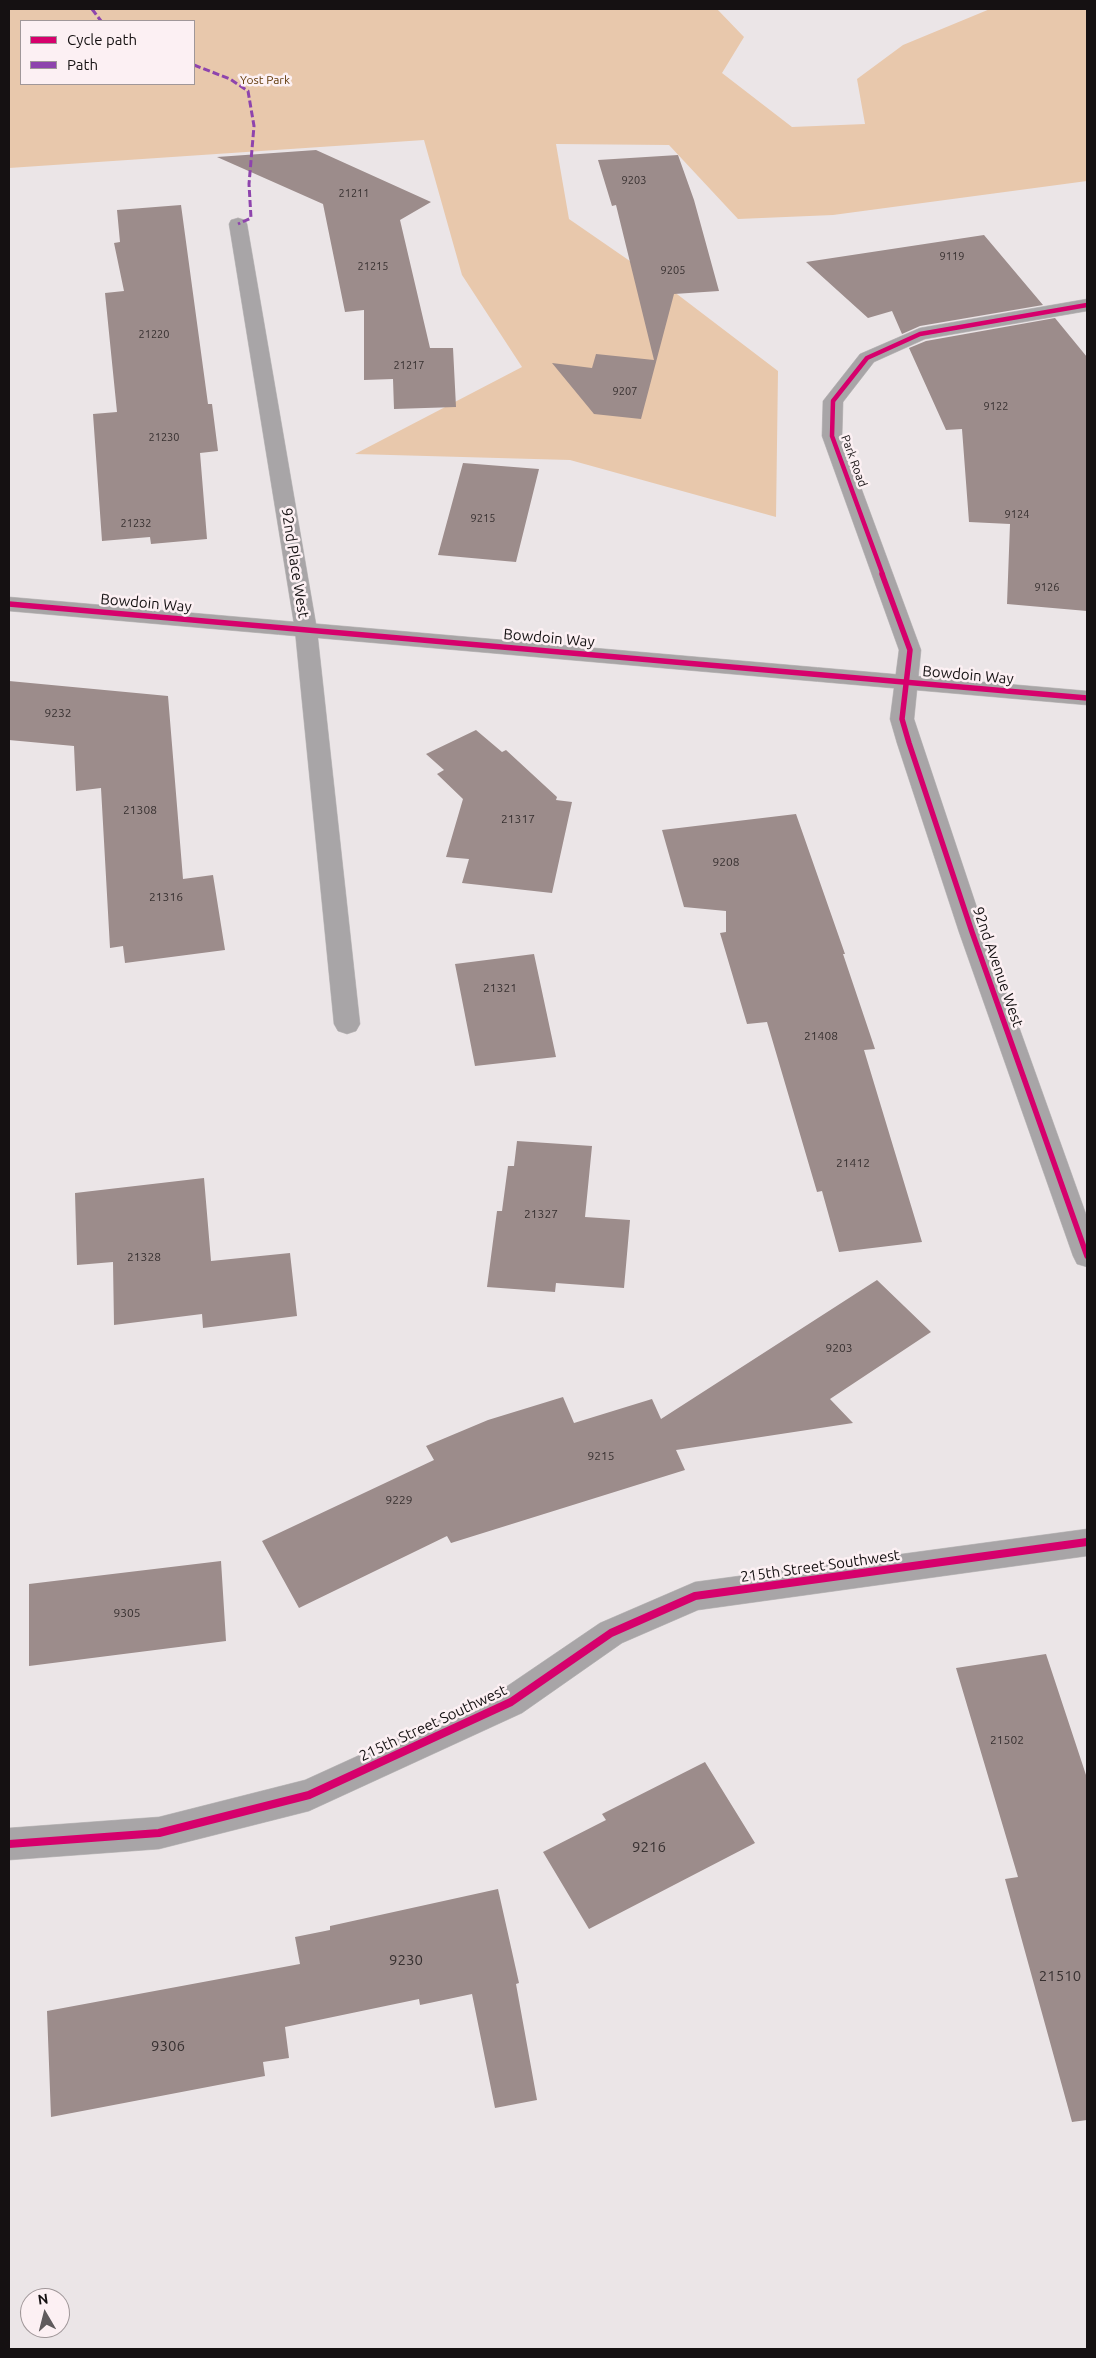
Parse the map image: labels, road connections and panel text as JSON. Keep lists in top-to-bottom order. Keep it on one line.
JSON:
{"streets":{"street":["Park Road","92nd Place West","Bowdoin Way","92nd Avenue West","215th Street Southwest"]},"crossings":[["Park Road","Bowdoin Way"],["Park Road","92nd Avenue West"],["92nd Place West","Bowdoin Way"],["Bowdoin Way","92nd Avenue West"]],"parks":["Yost Park"],"house_numbers":["9203","21211","9119","21215","9205","21220","21217","9207","9122","21230","9124","9215","21232","9126","9232","21308","21317","9208","21316","21321","21408","21412","21327","21328","9203","9215","9229","9305","21502","9216","9230","21510","9306"],"legend":["Cycle path","Path"],"north":"top"}
